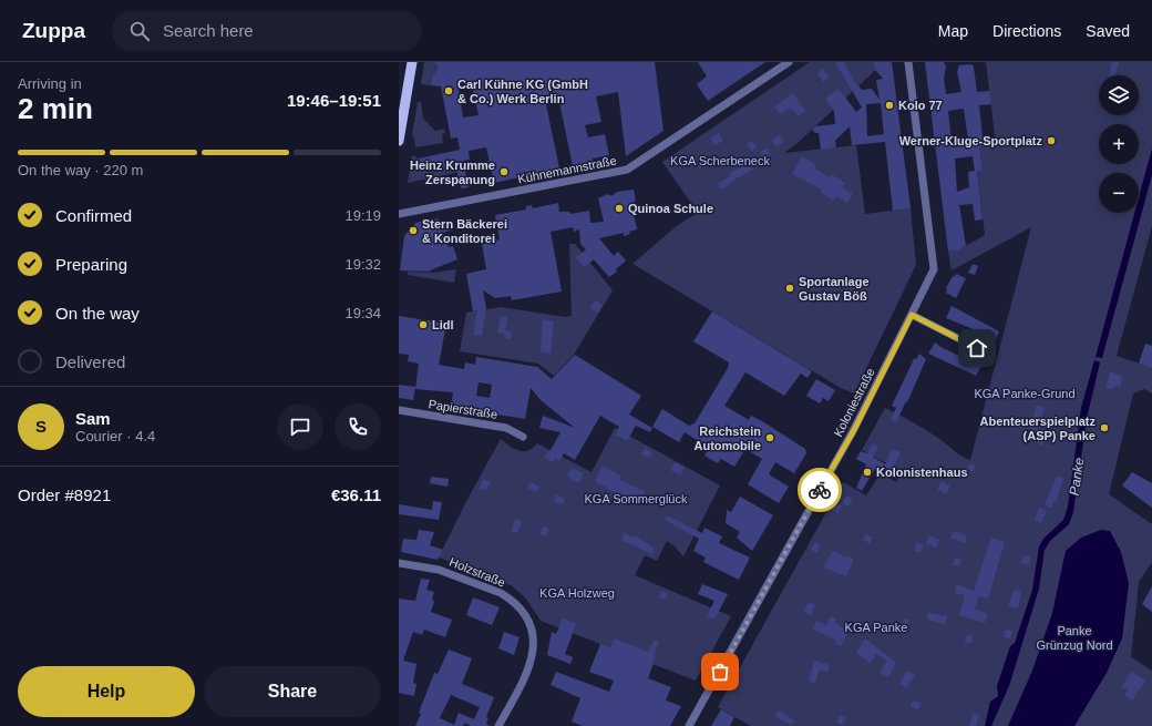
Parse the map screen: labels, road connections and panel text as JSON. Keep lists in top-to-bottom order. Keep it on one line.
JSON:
{"streets":{"street":["Kühnemannstraße","Koloniestraße","Papierstraße","Holzstraße"]},"water":["Panke"],"parks":["KGA Scherbeneck","KGA Panke-Grund","KGA Sommerglück","KGA Holzweg","KGA Panke","Panke Grünzug Nord"],"places":["Carl Kühne KG (GmbH & Co.) Werk Berlin","Kolo 77","Werner-Kluge-Sportplatz","Heinz Krumme Zerspanung","Quinoa Schule","Stern Bäckerei & Konditorei","Sportanlage Gustav Böß","Lidl","Abenteuerspielplatz (ASP) Panke","Reichstein Automobile","Kolonistenhaus"],"page":{"header":"Zuppa","search":"Search here","nav":["Map","Directions","Saved"],"heading":["2 min","Arriving in","19:46–19:51"],"panel":["Sam","Courier · 4.4","Order #8921","€36.11"],"map_buttons":["+","−"],"bar":"On the way · 220 m","list":[["Confirmed","19:19"],["Preparing","19:32"],["On the way","19:34"],"Delivered"],"round":"S","buttons":["Help","Share"]}}
